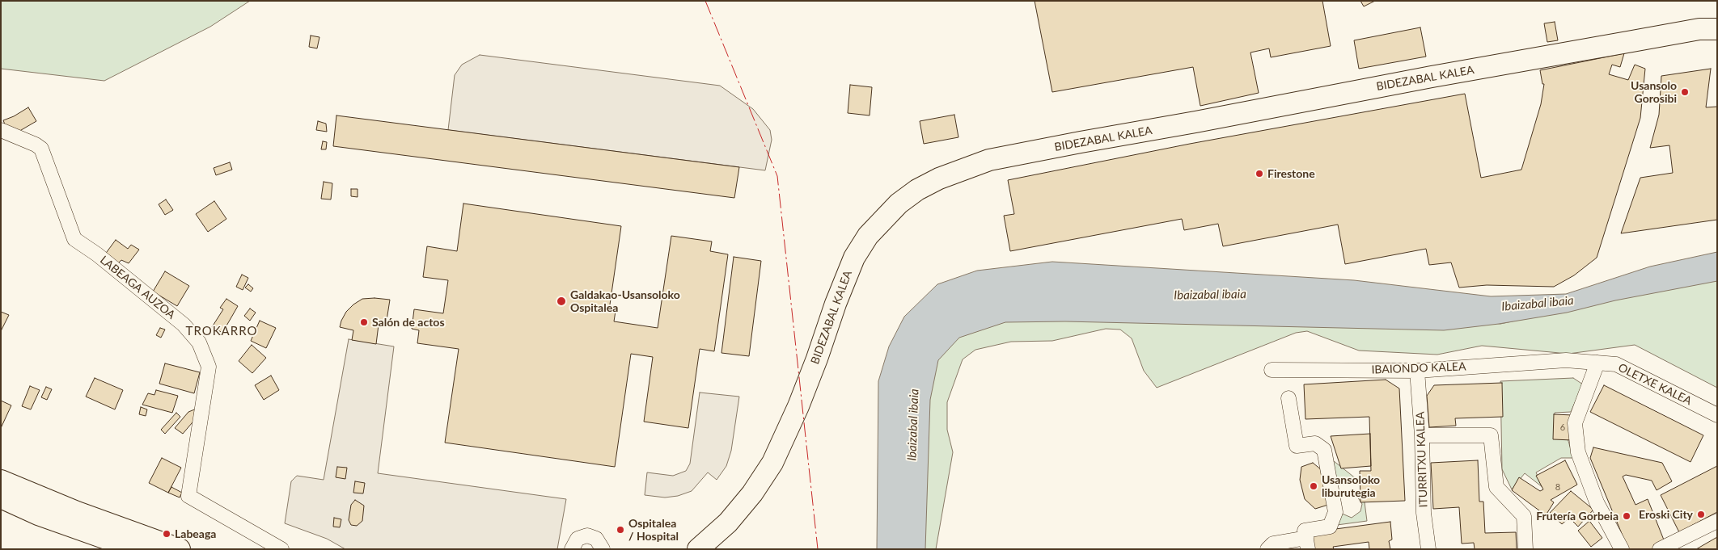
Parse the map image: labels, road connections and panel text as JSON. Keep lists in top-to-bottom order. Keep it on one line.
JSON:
{"streets":{"highway":["BIDEZABAL KALEA"],"street":["LABEAGA AUZOA","IBAIONDO KALEA","OLETXE KALEA","ITURRITXU KALEA"]},"crossings":[["IBAIONDO KALEA","OLETXE KALEA"],["IBAIONDO KALEA","ITURRITXU KALEA"]],"districts":["TROKARRO"],"water":["Ibaizabal ibaia"],"places":["Usansolo Gorosibi","Firestone","Galdakao-Usansoloko Ospitalea","Salón de actos","Usansoloko liburutegia","Eroski City","Frutería Gorbeia","Ospitalea / Hospital","Labeaga"],"house_numbers":["6","8"]}
